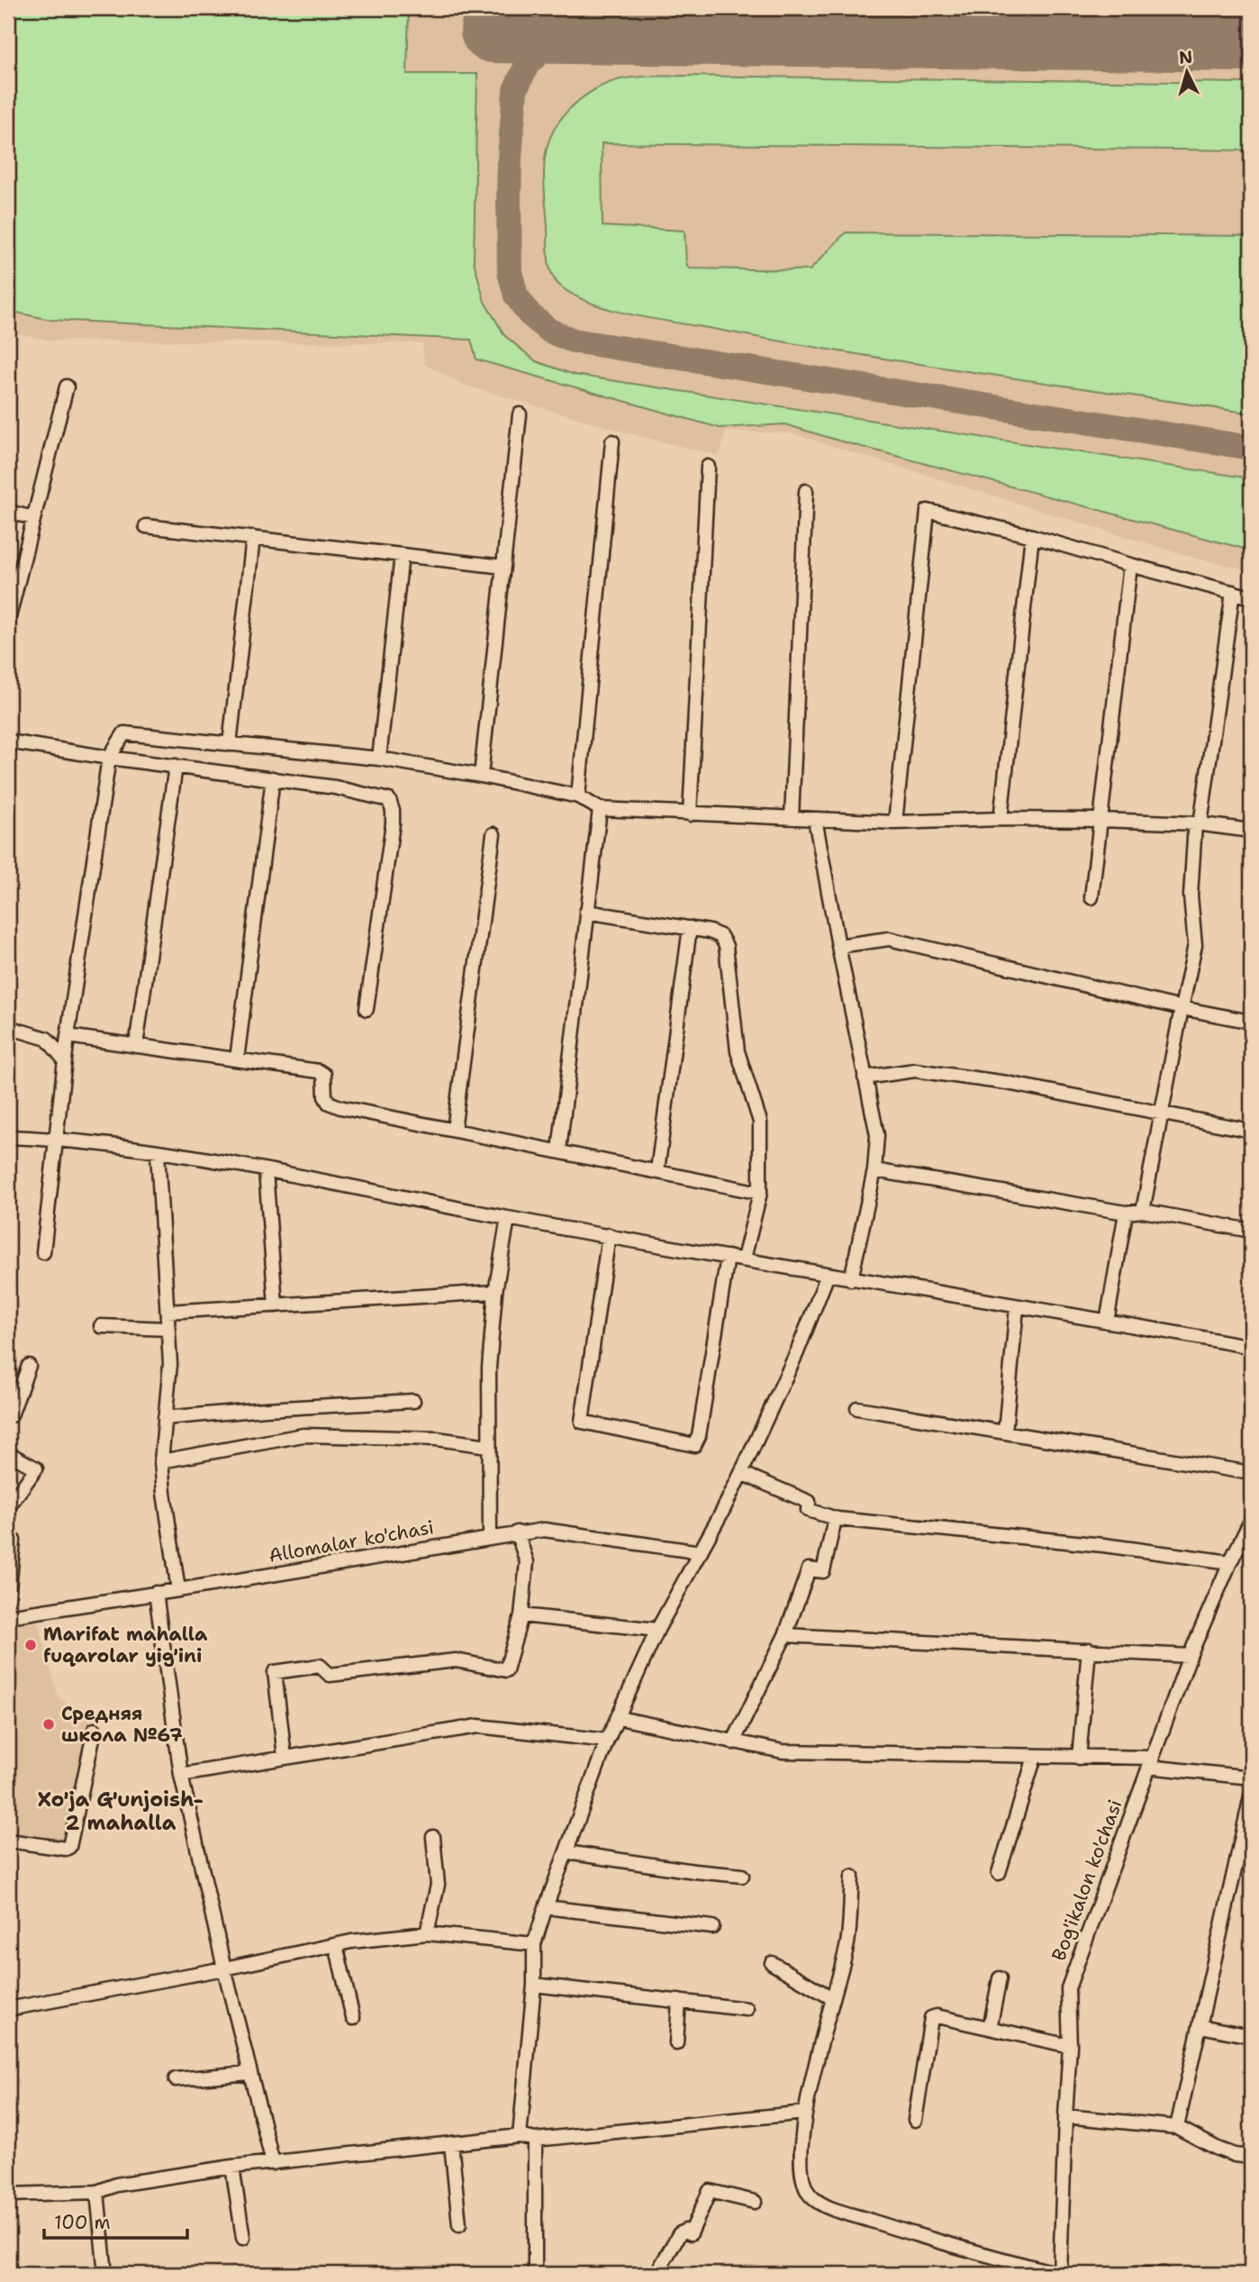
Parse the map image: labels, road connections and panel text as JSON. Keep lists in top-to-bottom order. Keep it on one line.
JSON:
{"streets":{"street":["Allomalar ko'chasi","Bog'ikalon ko'chasi"]},"districts":["Xo'ja G'unjoish- 2 mahalla"],"places":["Marifat mahalla fuqarolar yig'ini","Средняя школа №67"],"scale_bar":"100 m","north":"top"}
